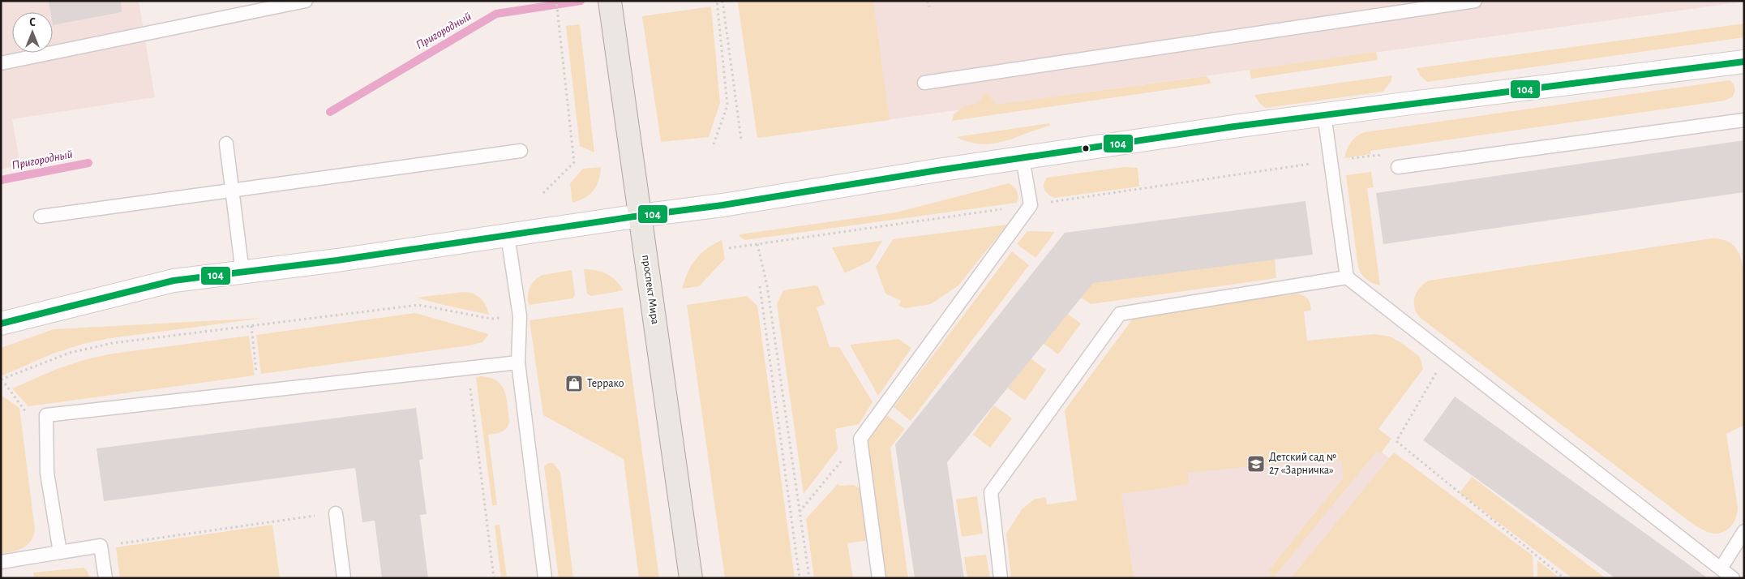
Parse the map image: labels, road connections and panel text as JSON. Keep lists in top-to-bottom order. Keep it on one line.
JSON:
{"streets":{"main road":["проспект Мира"]},"water":["Пригородный"],"places":{"shop":["Террако"],"school or university":["Детский сад № 27 «Зарничка»"]},"lines":["transit line 104"],"north":"top"}
